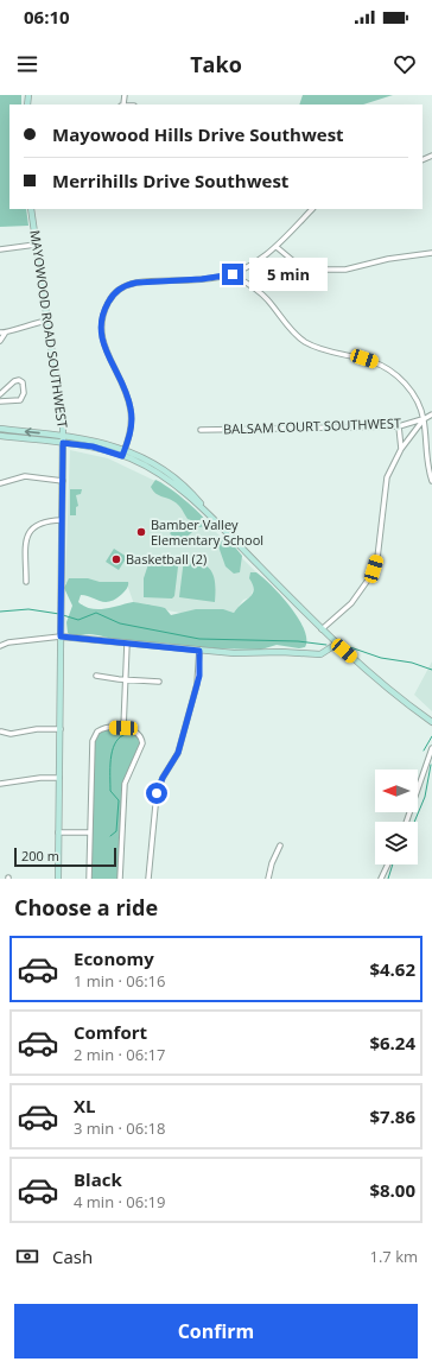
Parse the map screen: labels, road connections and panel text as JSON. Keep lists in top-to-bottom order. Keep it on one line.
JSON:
{"streets":{"street":["MAYOWOOD ROAD SOUTHWEST","BALSAM COURT SOUTHWEST"]},"places":["Bamber Valley Elementary School","Basketball (2)"],"scale_bar":"200 m","north":"left","page":{"status":"06:10","header":"Tako","banner":["Mayowood Hills Drive Southwest","Merrihills Drive Southwest"],"bubble":"5 min","scale":"200 m","heading":"Choose a ride","list":[{"name":"Economy","note":"1 min · 06:16","value":"$4.62"},{"name":"Comfort","note":"2 min · 06:17","value":"$6.24"},{"name":"XL","note":"3 min · 06:18","value":"$7.86"},{"name":"Black","note":"4 min · 06:19","value":"$8.00"}],"pay":["Cash","1.7 km"],"buttons":"Confirm"}}
